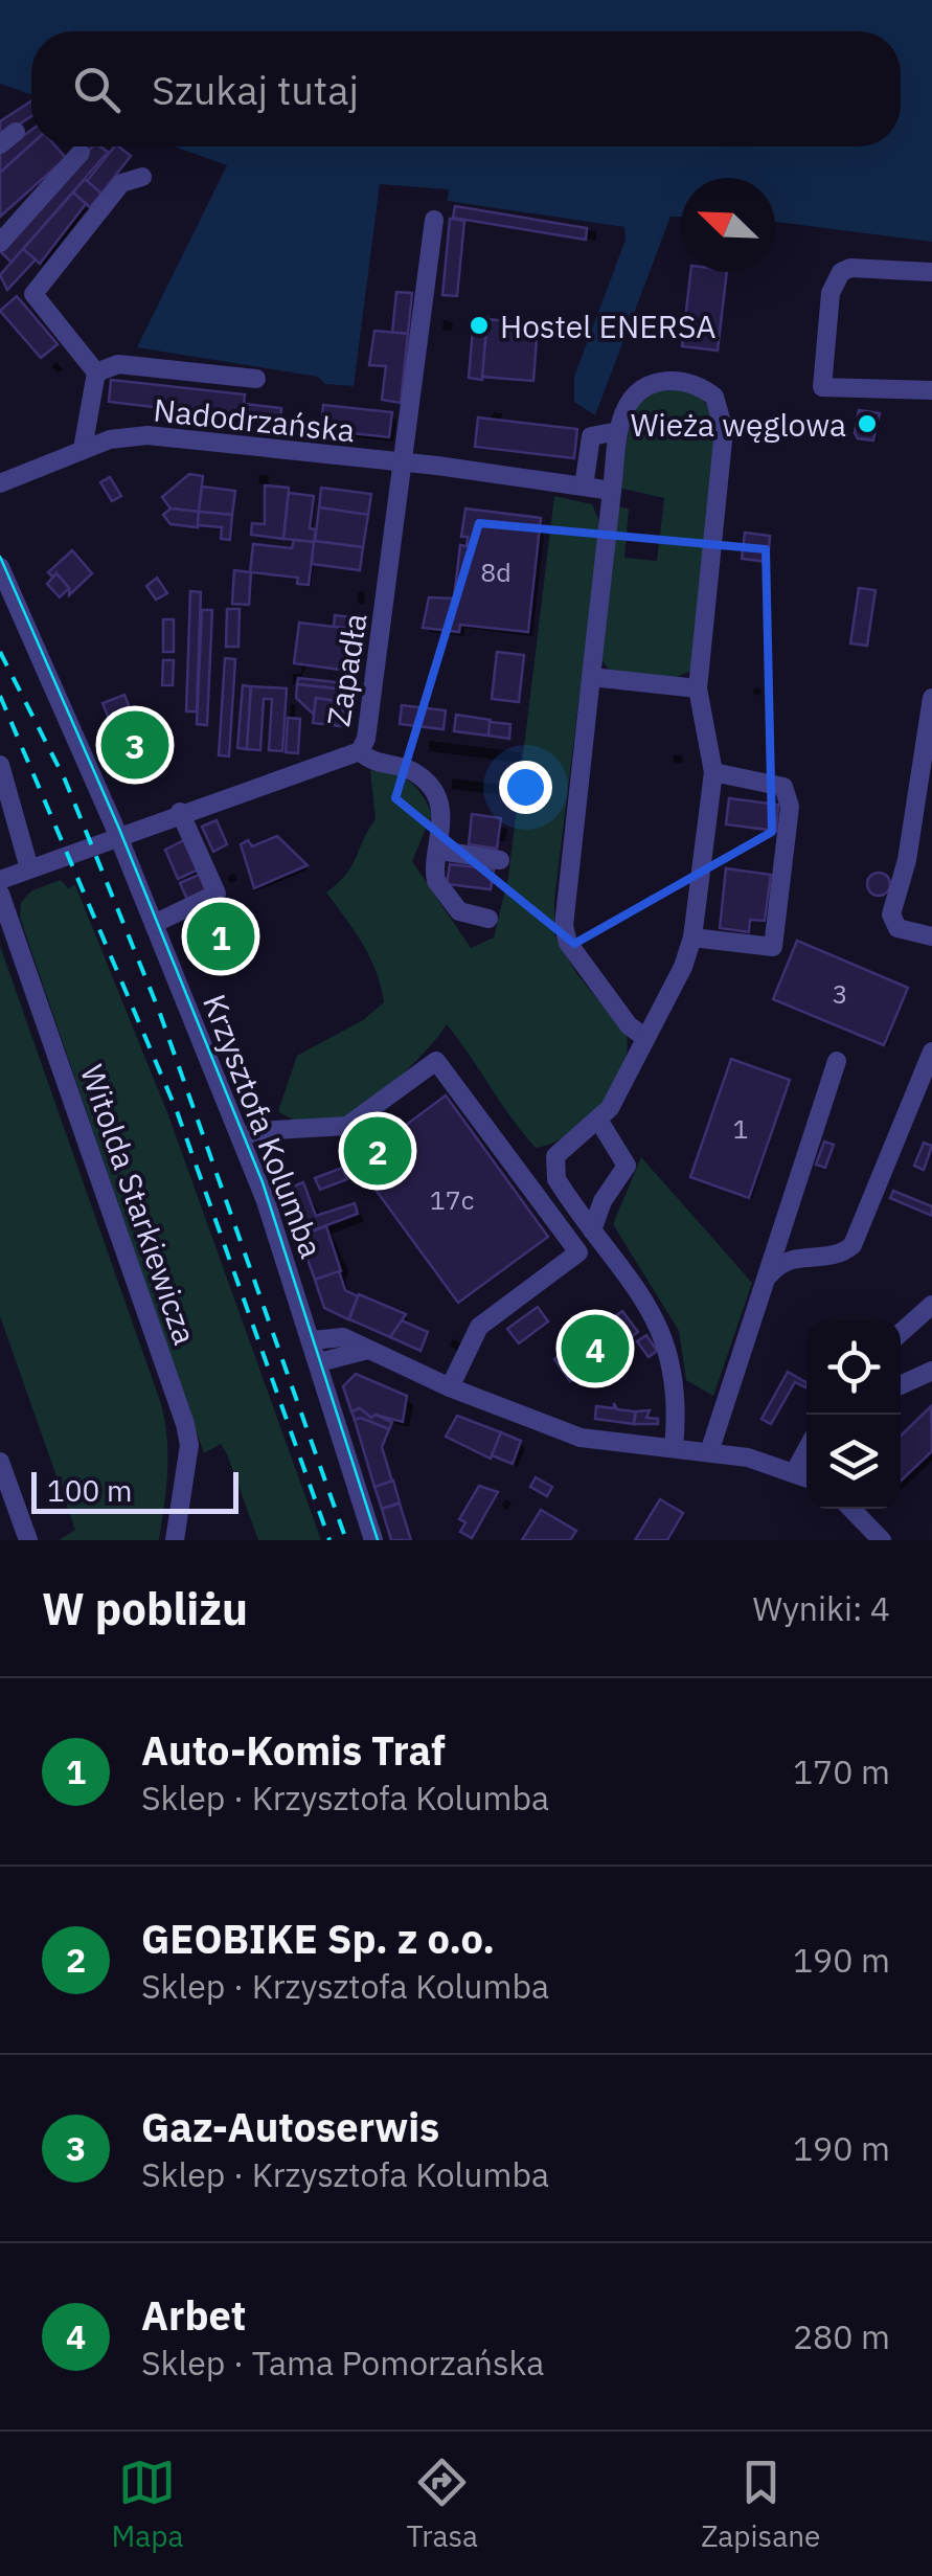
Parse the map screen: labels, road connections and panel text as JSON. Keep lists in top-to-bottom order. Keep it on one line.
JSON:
{"streets":{"street":["Nadodrzańska","Zapadła","Krzysztofa Kolumba","Witolda Starkiewicza"]},"crossings":[["Nadodrzańska","Zapadła"],["Zapadła","Krzysztofa Kolumba"]],"places":["Hostel ENERSA","Wieża węglowa"],"house_numbers":["8d","3","1","17c"],"scale_bar":"100 m","north":"top left","page":{"search":"Szukaj tutaj","pins":["3","1","2","4"],"scale":"100 m","heading":["W pobliżu","Wyniki: 4"],"list":[{"mark":"1","name":"Auto-Komis Traf","note":"Sklep · Krzysztofa Kolumba","value":"170 m"},{"mark":"2","name":"GEOBIKE Sp. z o.o.","note":"Sklep · Krzysztofa Kolumba","value":"190 m"},{"mark":"3","name":"Gaz-Autoserwis","note":"Sklep · Krzysztofa Kolumba","value":"190 m"},{"mark":"4","name":"Arbet","note":"Sklep · Tama Pomorzańska","value":"280 m"}],"nav":["Mapa","Trasa","Zapisane"]}}
